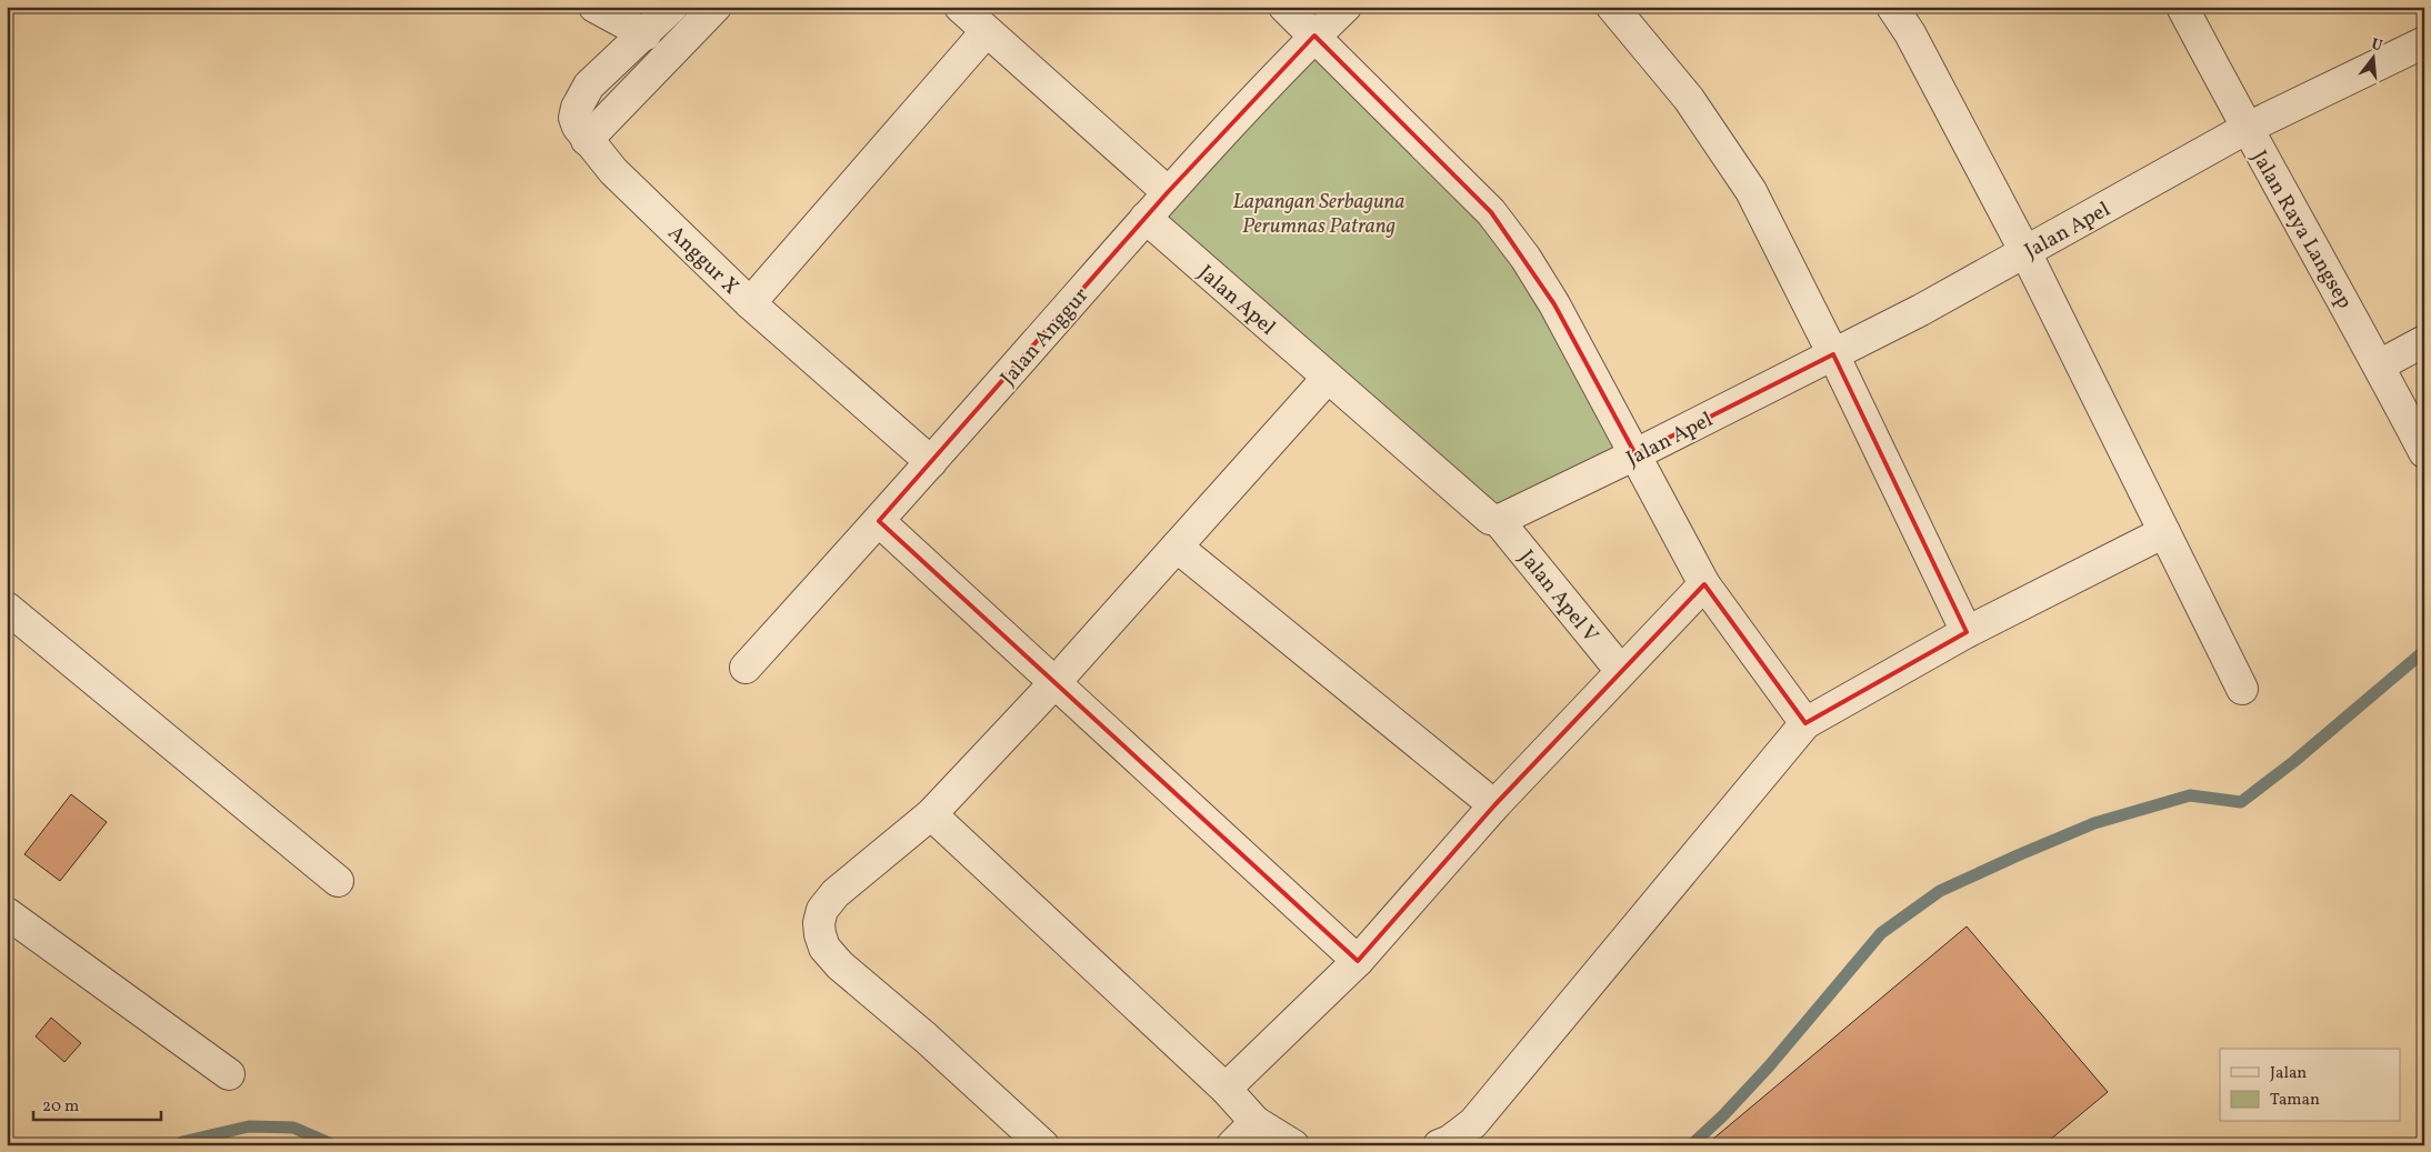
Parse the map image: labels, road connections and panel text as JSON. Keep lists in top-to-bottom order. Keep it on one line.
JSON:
{"streets":{"street":["Jalan Apel","Jalan Raya Langsep","Anggur X","Jalan Anggur","Jalan Apel V"]},"crossings":[["Jalan Apel","Jalan Raya Langsep"],["Jalan Apel","Jalan Anggur"],["Jalan Apel","Jalan Apel V"],["Anggur X","Jalan Anggur"]],"parks":["Lapangan Serbaguna Perumnas Patrang"],"legend":["Jalan","Taman"],"scale_bar":"20 m","north":"top"}
